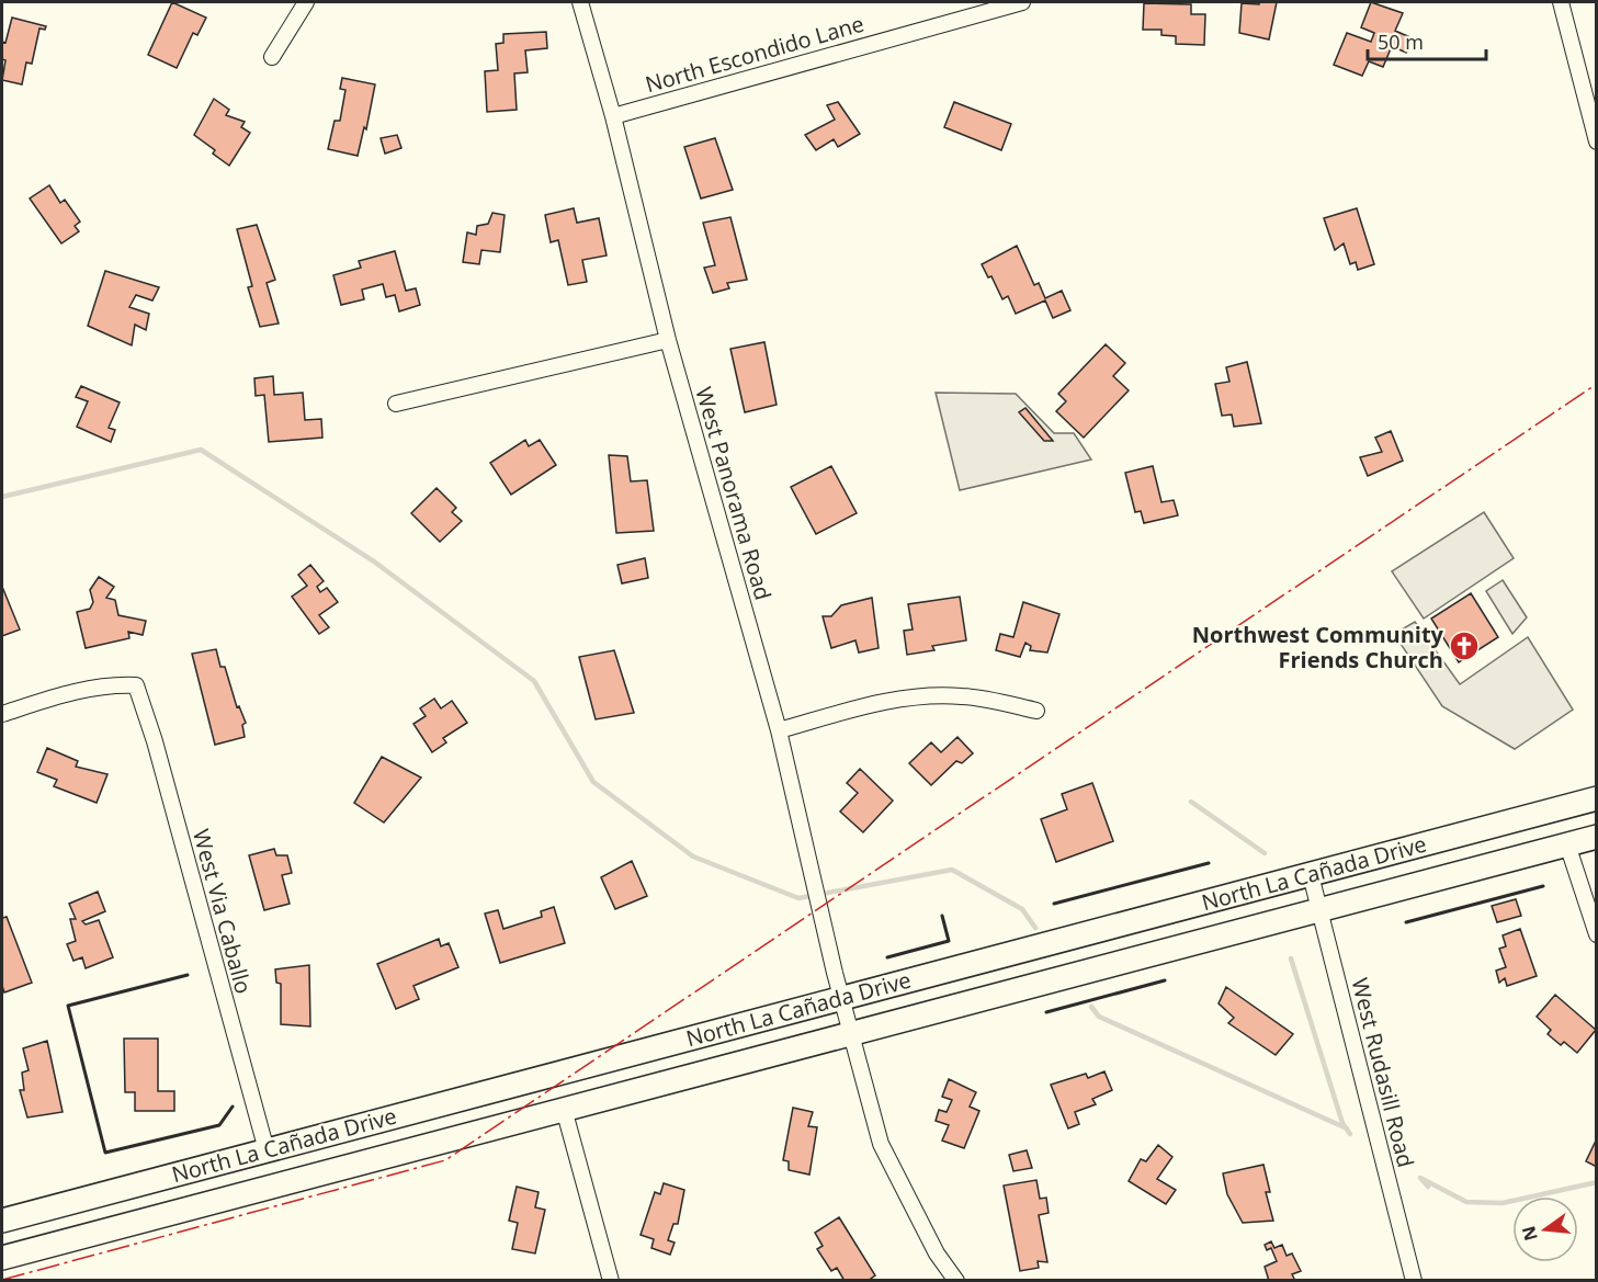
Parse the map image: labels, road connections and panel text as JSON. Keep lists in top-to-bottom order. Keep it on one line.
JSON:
{"streets":{"main road":["North La Cañada Drive"],"street":["North Escondido Lane","West Panorama Road","West Via Caballo","West Rudasill Road"]},"crossings":[["North Escondido Lane","West Panorama Road"],["West Panorama Road","North La Cañada Drive"],["North La Cañada Drive","West Via Caballo"],["North La Cañada Drive","West Rudasill Road"]],"places":{"church":["Northwest Community Friends Church"]},"scale_bar":"50 m","north":"left"}
